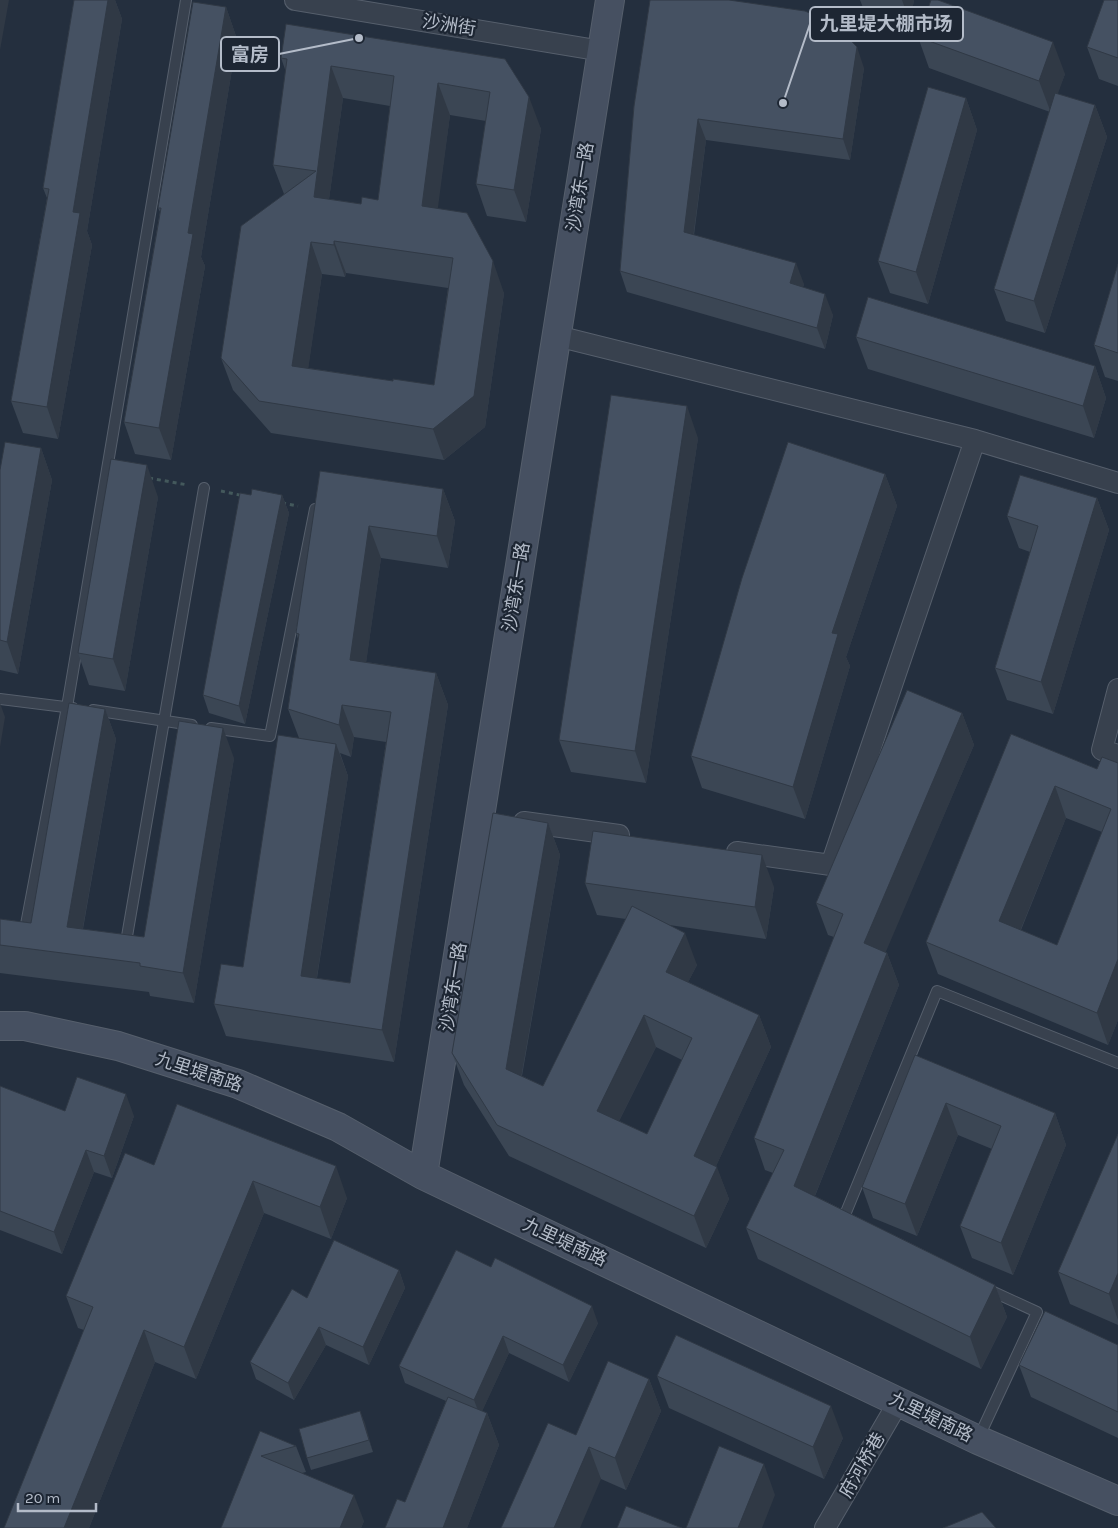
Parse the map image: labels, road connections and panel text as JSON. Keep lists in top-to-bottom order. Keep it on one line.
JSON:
{"streets":{"street":["沙洲街","沙湾东一路","九里堤南路","府河桥巷"]},"crossings":[["沙洲街","沙湾东一路"],["沙湾东一路","九里堤南路"],["九里堤南路","府河桥巷"]],"places":["富房","九里堤大棚市场"],"scale_bar":"20 m"}
